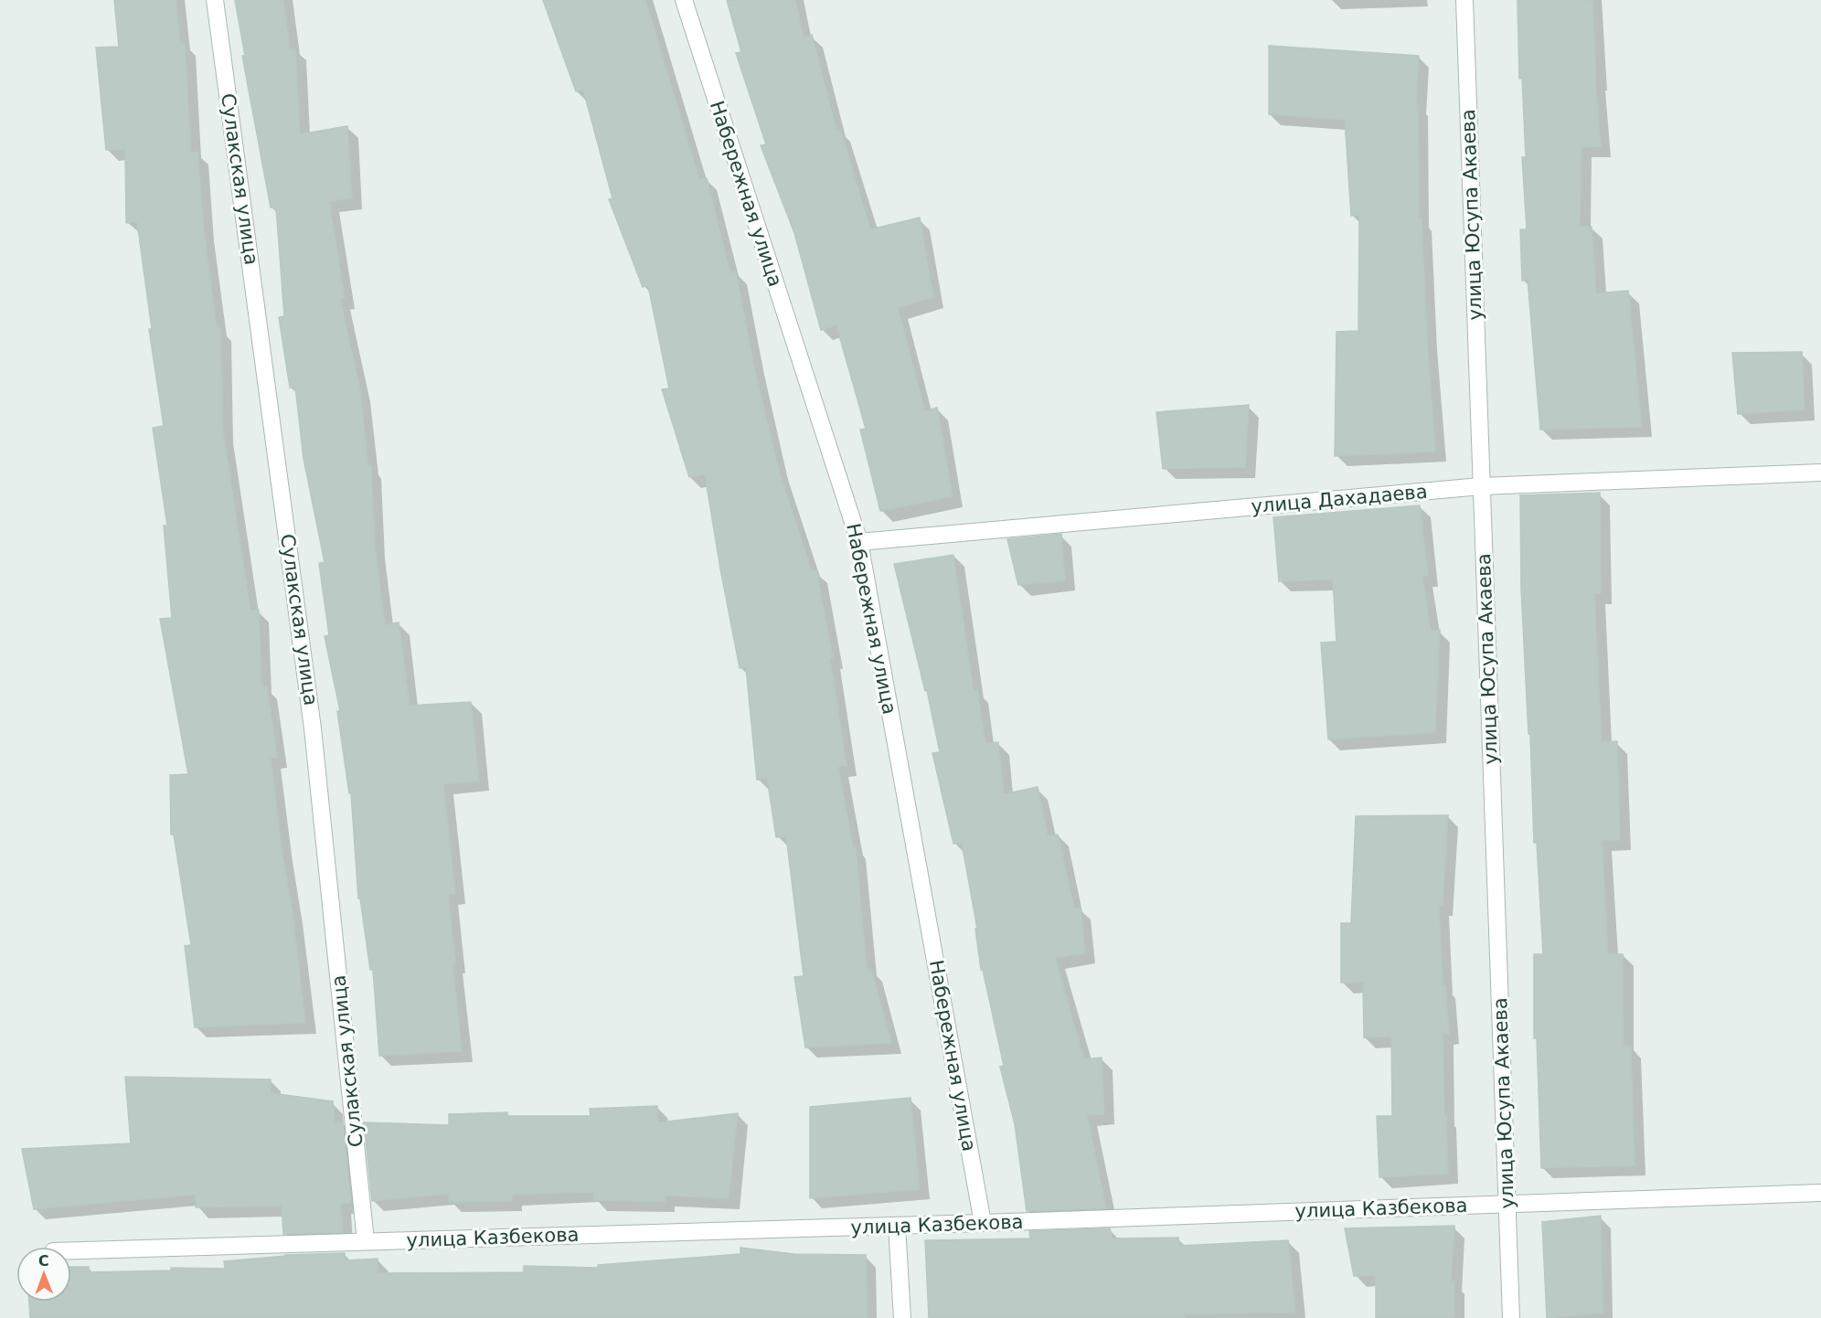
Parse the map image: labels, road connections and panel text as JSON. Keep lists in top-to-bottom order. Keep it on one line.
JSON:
{"streets":{"street":["Сулакская улица","Набережная улица","улица Юсупа Акаева","улица Дахадаева","улица Казбекова"]},"crossings":[["Сулакская улица","улица Казбекова"],["Набережная улица","улица Дахадаева"],["Набережная улица","улица Казбекова"],["улица Юсупа Акаева","улица Дахадаева"],["улица Юсупа Акаева","улица Казбекова"]],"north":"top"}
